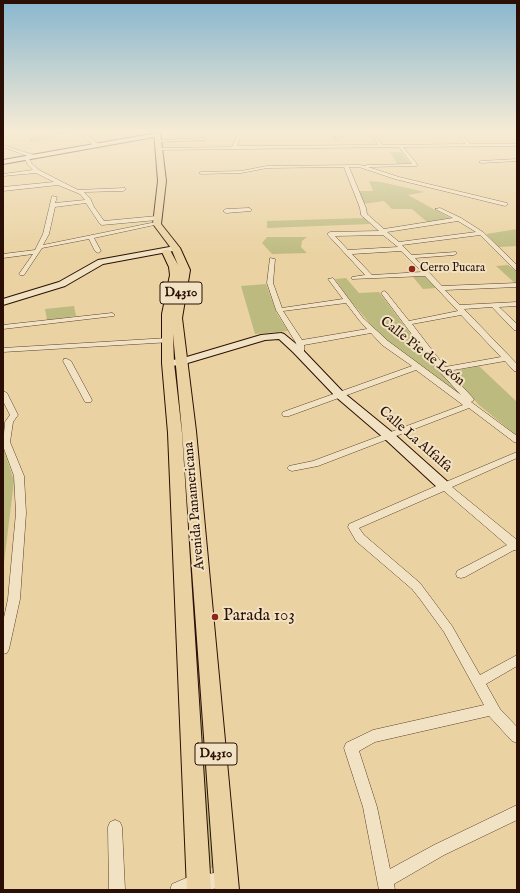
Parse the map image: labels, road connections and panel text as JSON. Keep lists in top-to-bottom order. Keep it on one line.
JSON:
{"streets":{"main road":["D4310","Avenida Panamericana"],"street":["Calle Pie de León","Calle La Alfalfa"]},"crossings":[["Calle La Alfalfa","Avenida Panamericana"]],"places":["Cerro Pucara","Parada 103"]}
